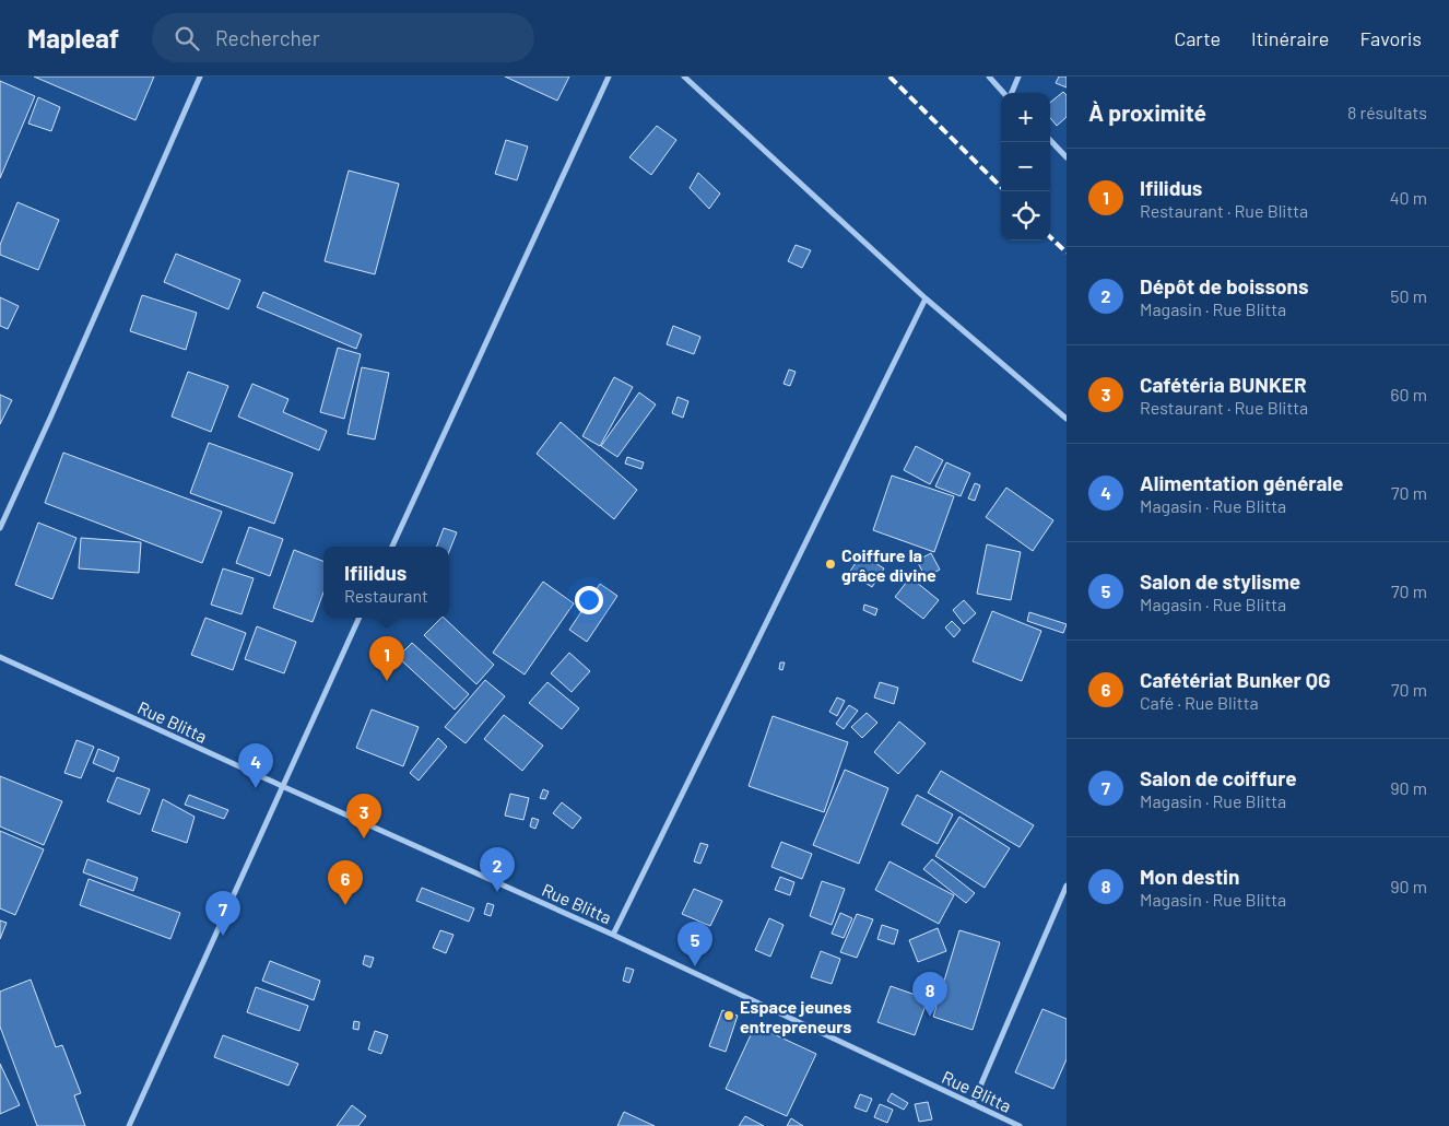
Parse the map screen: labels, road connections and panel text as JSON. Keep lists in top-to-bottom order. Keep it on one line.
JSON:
{"streets":{"street":["Rue Blitta"]},"places":["Coiffure la grâce divine","Espace jeunes entrepreneurs"],"page":{"header":"Mapleaf","search":"Rechercher","nav":["Carte","Itinéraire","Favoris"],"heading":["À proximité","8 résultats"],"map_buttons":["+","−"],"list":[{"mark":"1","name":"Ifilidus","note":"Restaurant · Rue Blitta","value":"40 m"},{"mark":"2","name":"Dépôt de boissons","note":"Magasin · Rue Blitta","value":"50 m"},{"mark":"3","name":"Cafétéria BUNKER","note":"Restaurant · Rue Blitta","value":"60 m"},{"mark":"4","name":"Alimentation générale","note":"Magasin · Rue Blitta","value":"70 m"},{"mark":"5","name":"Salon de stylisme","note":"Magasin · Rue Blitta","value":"70 m"},{"mark":"6","name":"Cafétériat Bunker QG","note":"Café · Rue Blitta","value":"70 m"},{"mark":"7","name":"Salon de coiffure","note":"Magasin · Rue Blitta","value":"90 m"},{"mark":"8","name":"Mon destin","note":"Magasin · Rue Blitta","value":"90 m"}],"popup":["Ifilidus","Restaurant"],"pins":["1","4","3","2","6","7","5","8"]}}
